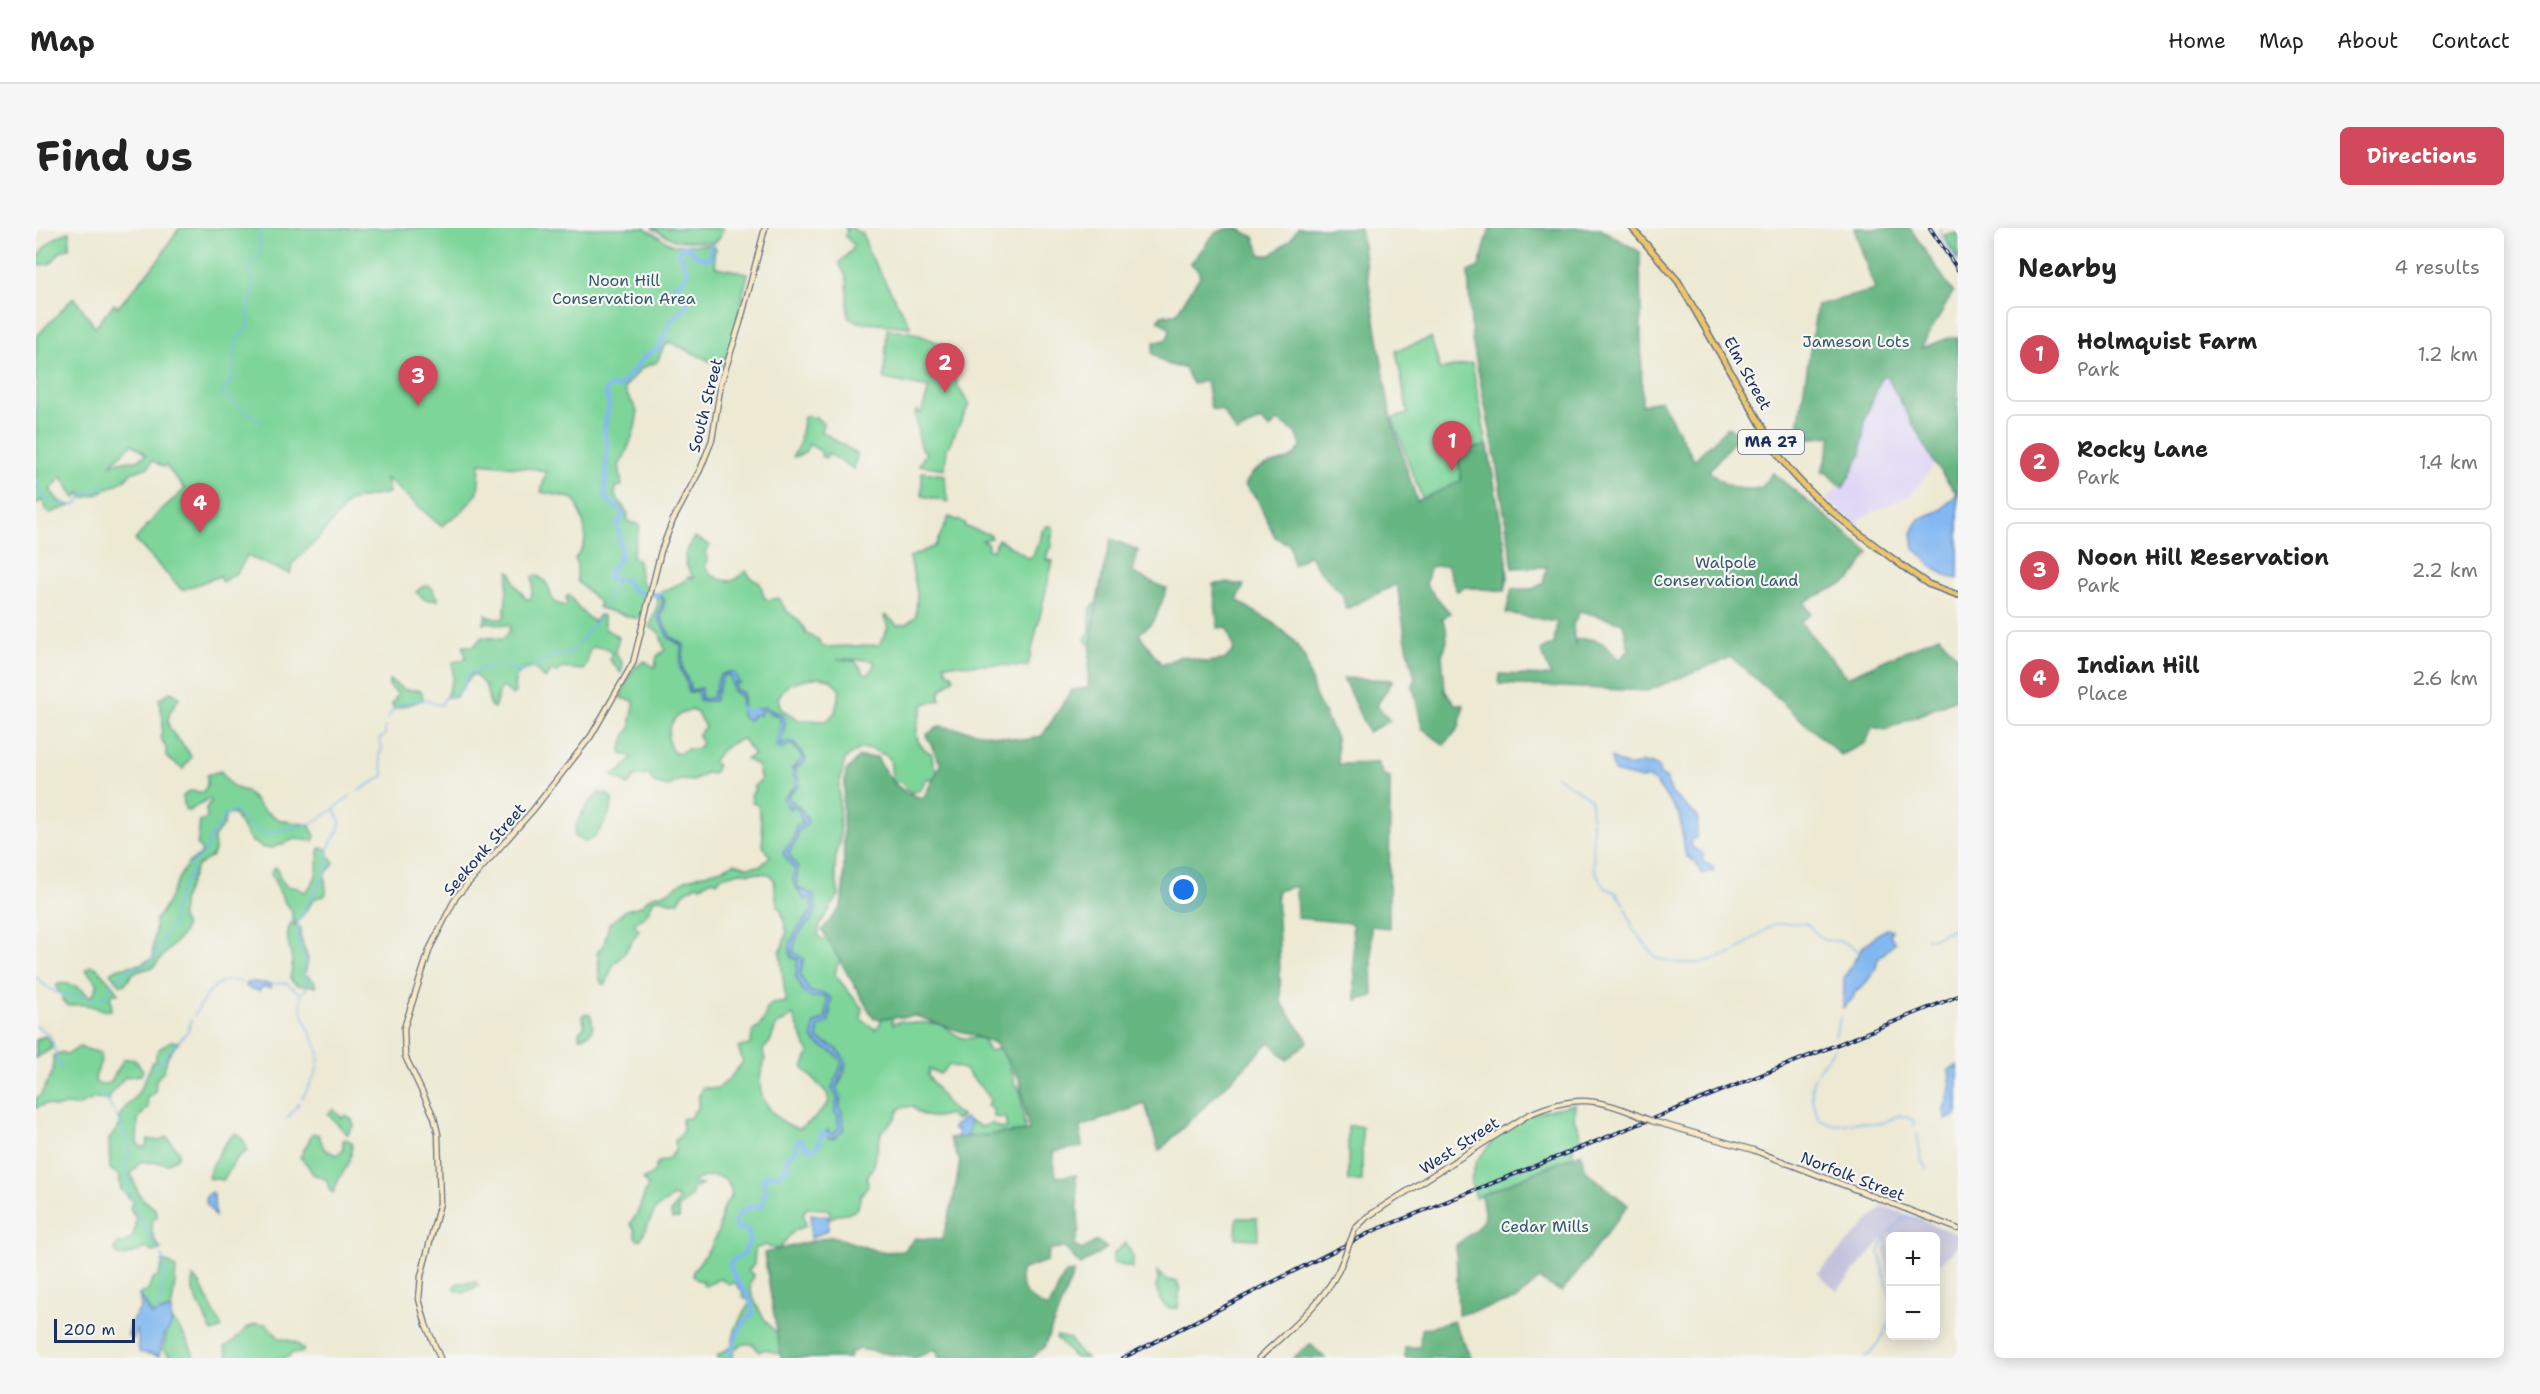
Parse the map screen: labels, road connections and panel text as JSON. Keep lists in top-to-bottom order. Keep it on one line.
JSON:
{"streets":{"main road":["Elm Street","South Street","MA 27","Seekonk Street","West Street","Norfolk Street"]},"crossings":[["South Street","Seekonk Street"],["West Street","Norfolk Street"]],"parks":["Noon Hill Conservation Area","Jameson Lots","Walpole Conservation Land","Cedar Mills"],"scale_bar":"200 m","page":{"header":"Map","nav":["Home","Map","About","Contact"],"buttons":"Directions","title":"Find us","heading":["Nearby","4 results"],"list":[{"mark":"1","name":"Holmquist Farm","note":"Park","value":"1.2 km"},{"mark":"2","name":"Rocky Lane","note":"Park","value":"1.4 km"},{"mark":"3","name":"Noon Hill Reservation","note":"Park","value":"2.2 km"},{"mark":"4","name":"Indian Hill","note":"Place","value":"2.6 km"}],"pins":["2","3","1","4"],"map_buttons":["+","−"],"scale":"200 m"}}
